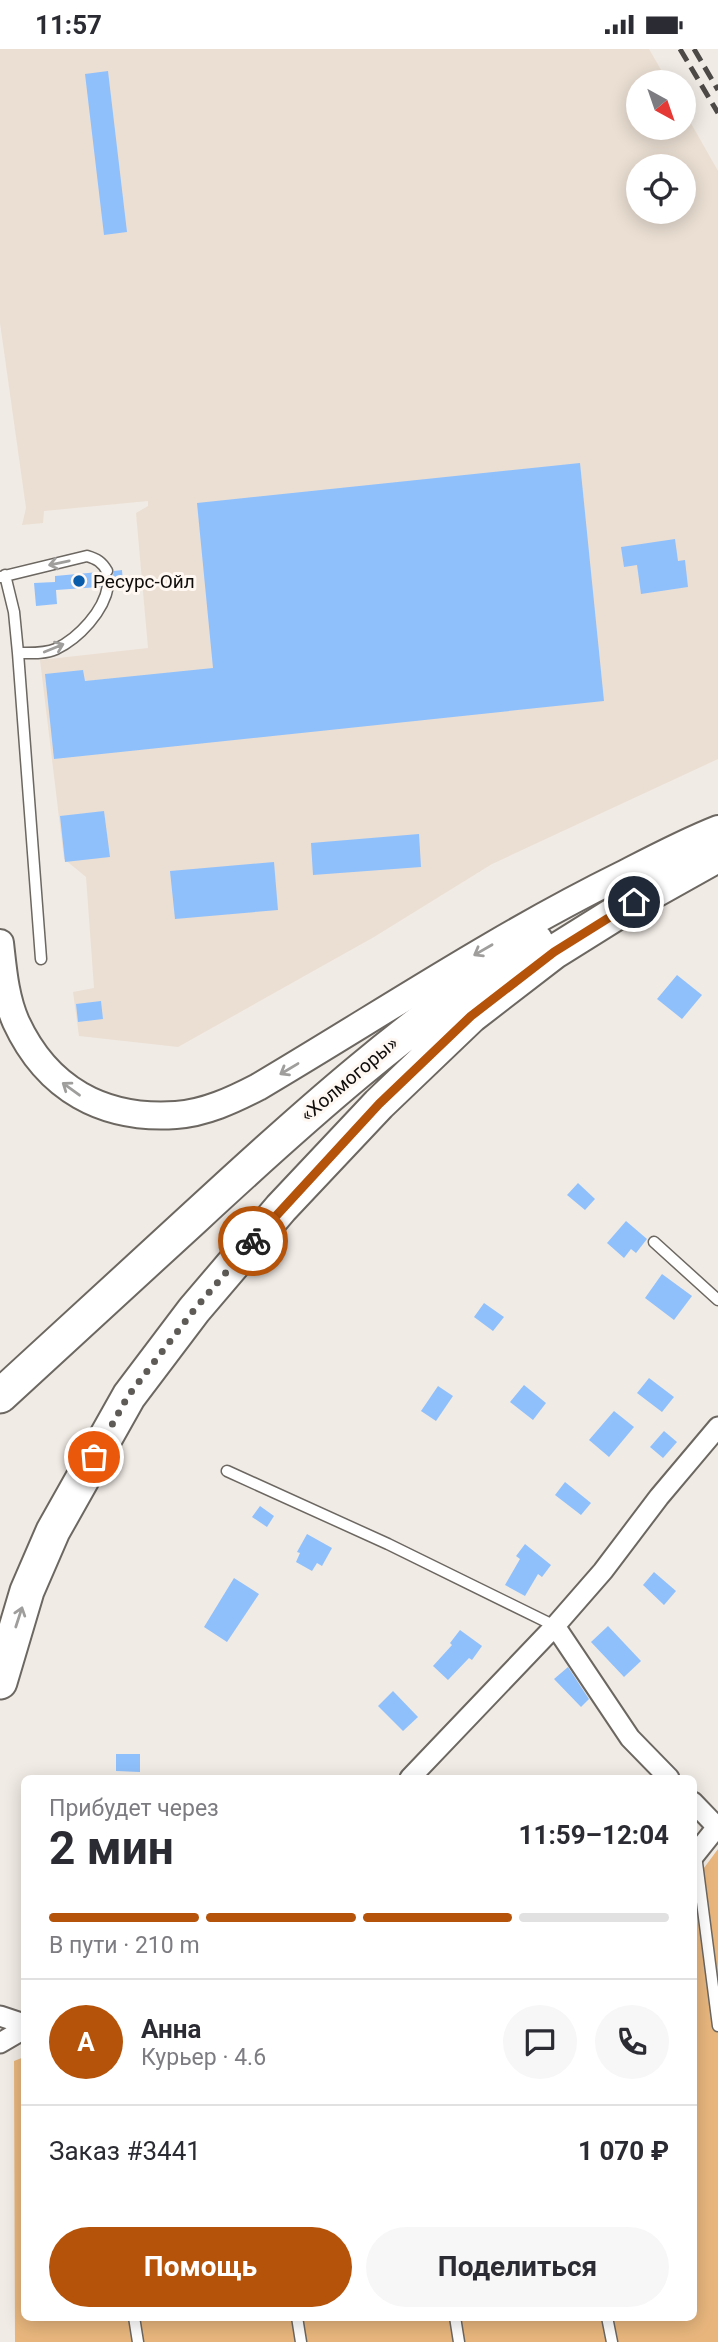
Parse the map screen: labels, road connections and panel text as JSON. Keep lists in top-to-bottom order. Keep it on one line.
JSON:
{"streets":{"highway":["«Холмогоры»"]},"places":["Ресурс-Ойл"],"north":"bottom right","page":{"status":"11:57","heading":["2 мин","Прибудет через","11:59–12:04"],"panel":["Анна","Курьер · 4.6","Заказ #3441","1 070 ₽"],"bar":"В пути · 210 m","round":"А","buttons":["Помощь","Поделиться"]}}
